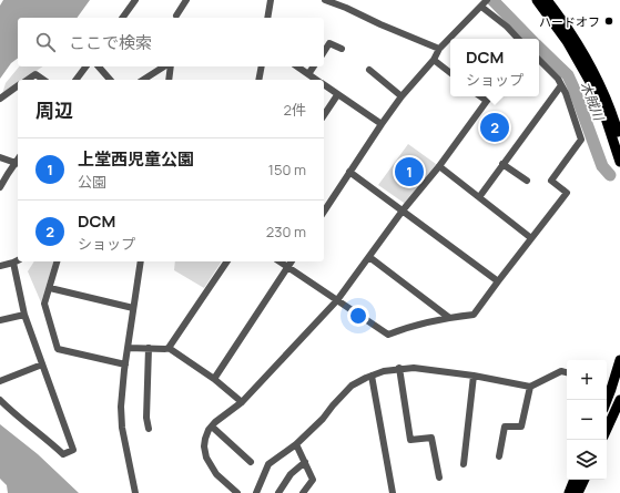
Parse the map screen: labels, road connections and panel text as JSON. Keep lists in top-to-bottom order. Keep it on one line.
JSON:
{"water":["木賊川"],"places":["ハードオフ"],"page":{"search":"ここで検索","popup":["DCM","ショップ"],"heading":["周辺","2件"],"pins":["2","1"],"list":[{"mark":"1","name":"上堂西児童公園","note":"公園","value":"150 m"},{"mark":"2","name":"DCM","note":"ショップ","value":"230 m"}],"map_buttons":["+","−"]}}
